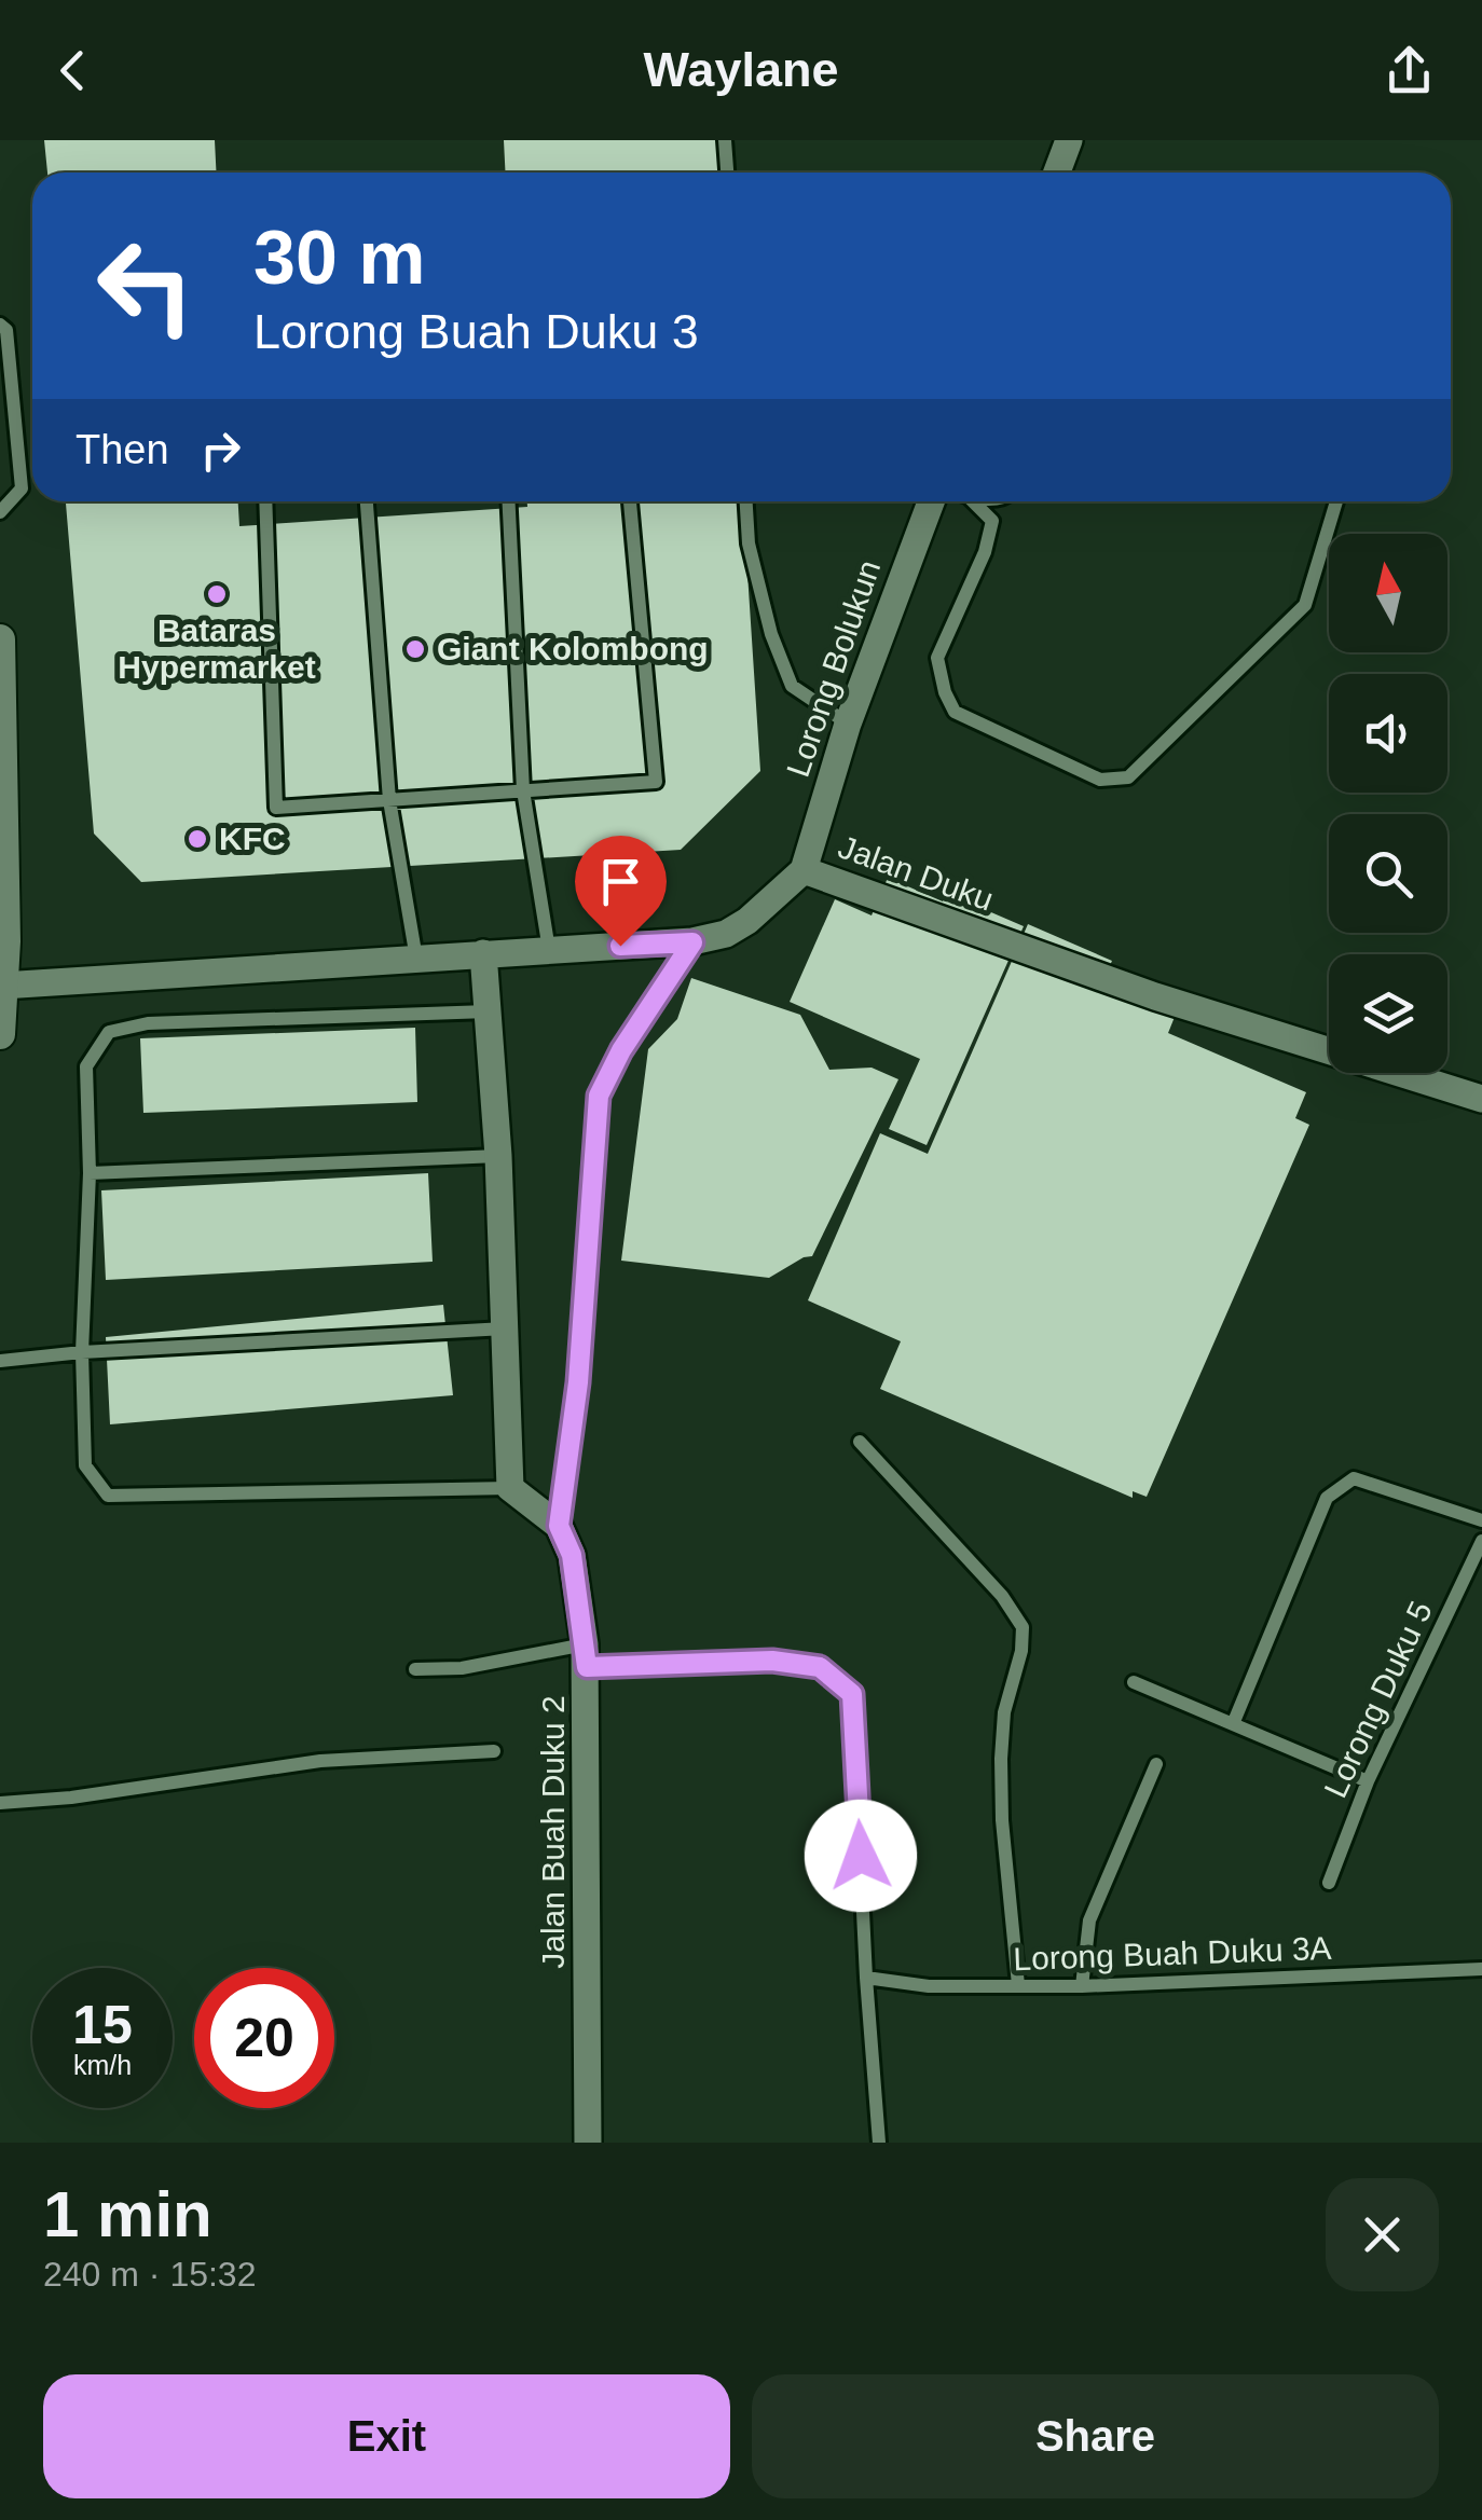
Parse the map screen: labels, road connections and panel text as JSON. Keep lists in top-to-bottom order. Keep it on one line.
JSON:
{"streets":{"street":["Lorong Bolukun","Jalan Duku","Jalan Buah Duku 2"],"lane":["Lorong Duku 5","Lorong Buah Duku 3A"]},"crossings":[["Lorong Bolukun","Jalan Duku"]],"places":["Bataras Hypermarket","Giant Kolombong","KFC"],"north":"top","page":{"header":"Waylane","turn":["30 m","Lorong Buah Duku 3"],"then":"Then","speed":"15 km/h","limit":"20","heading":["1 min","240 m · 15:32"],"buttons":["Exit","Share"]}}
